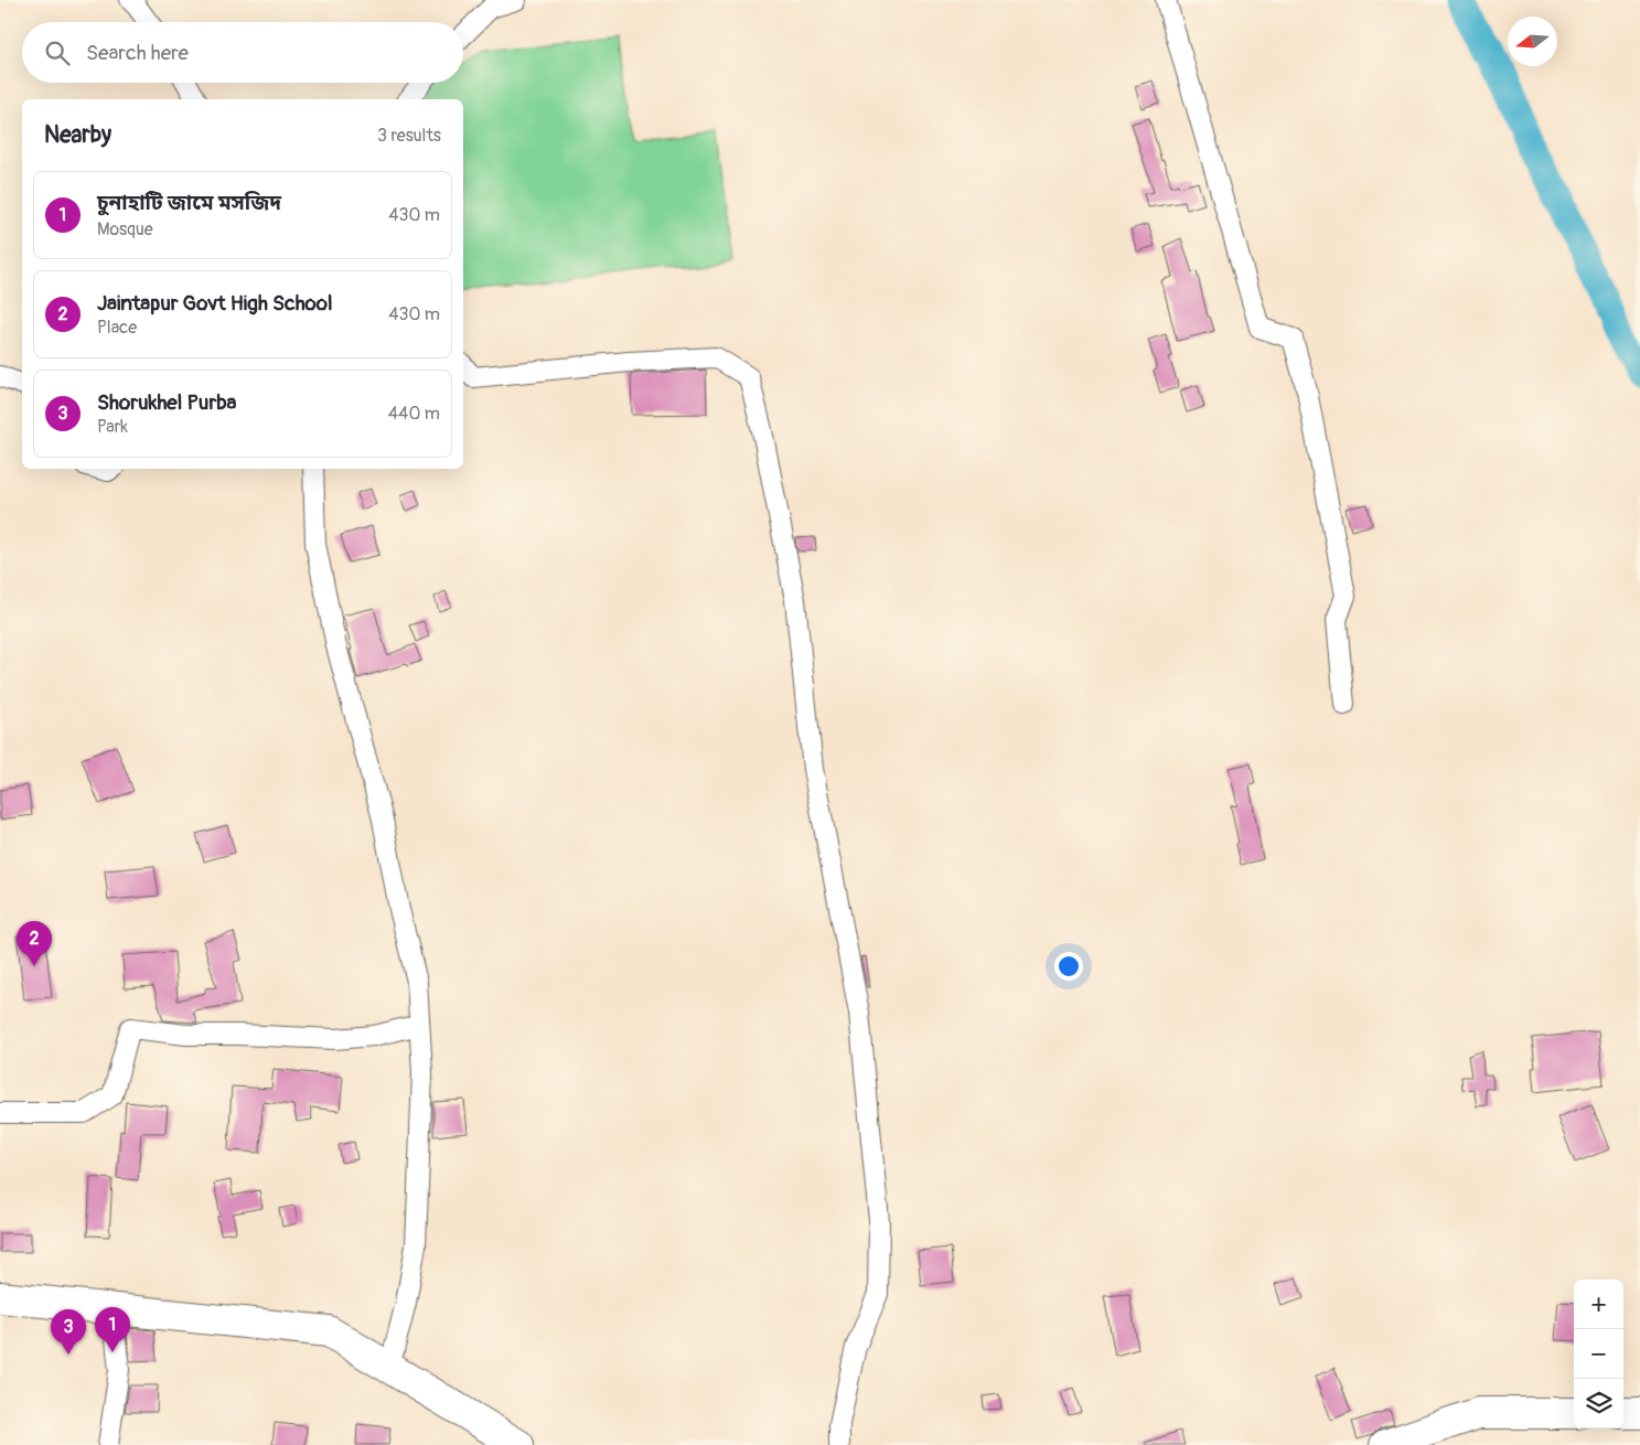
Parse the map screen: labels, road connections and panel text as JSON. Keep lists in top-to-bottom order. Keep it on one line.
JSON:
{"north":"left","page":{"search":"Search here","heading":["Nearby","3 results"],"list":[{"mark":"1","name":"চুনাহাটি জামে মসজিদ","note":"Mosque","value":"430 m"},{"mark":"2","name":"Jaintapur Govt High School","note":"Place","value":"430 m"},{"mark":"3","name":"Shorukhel Purba","note":"Park","value":"440 m"}],"pins":["2","1","3"],"map_buttons":["+","−"]}}
